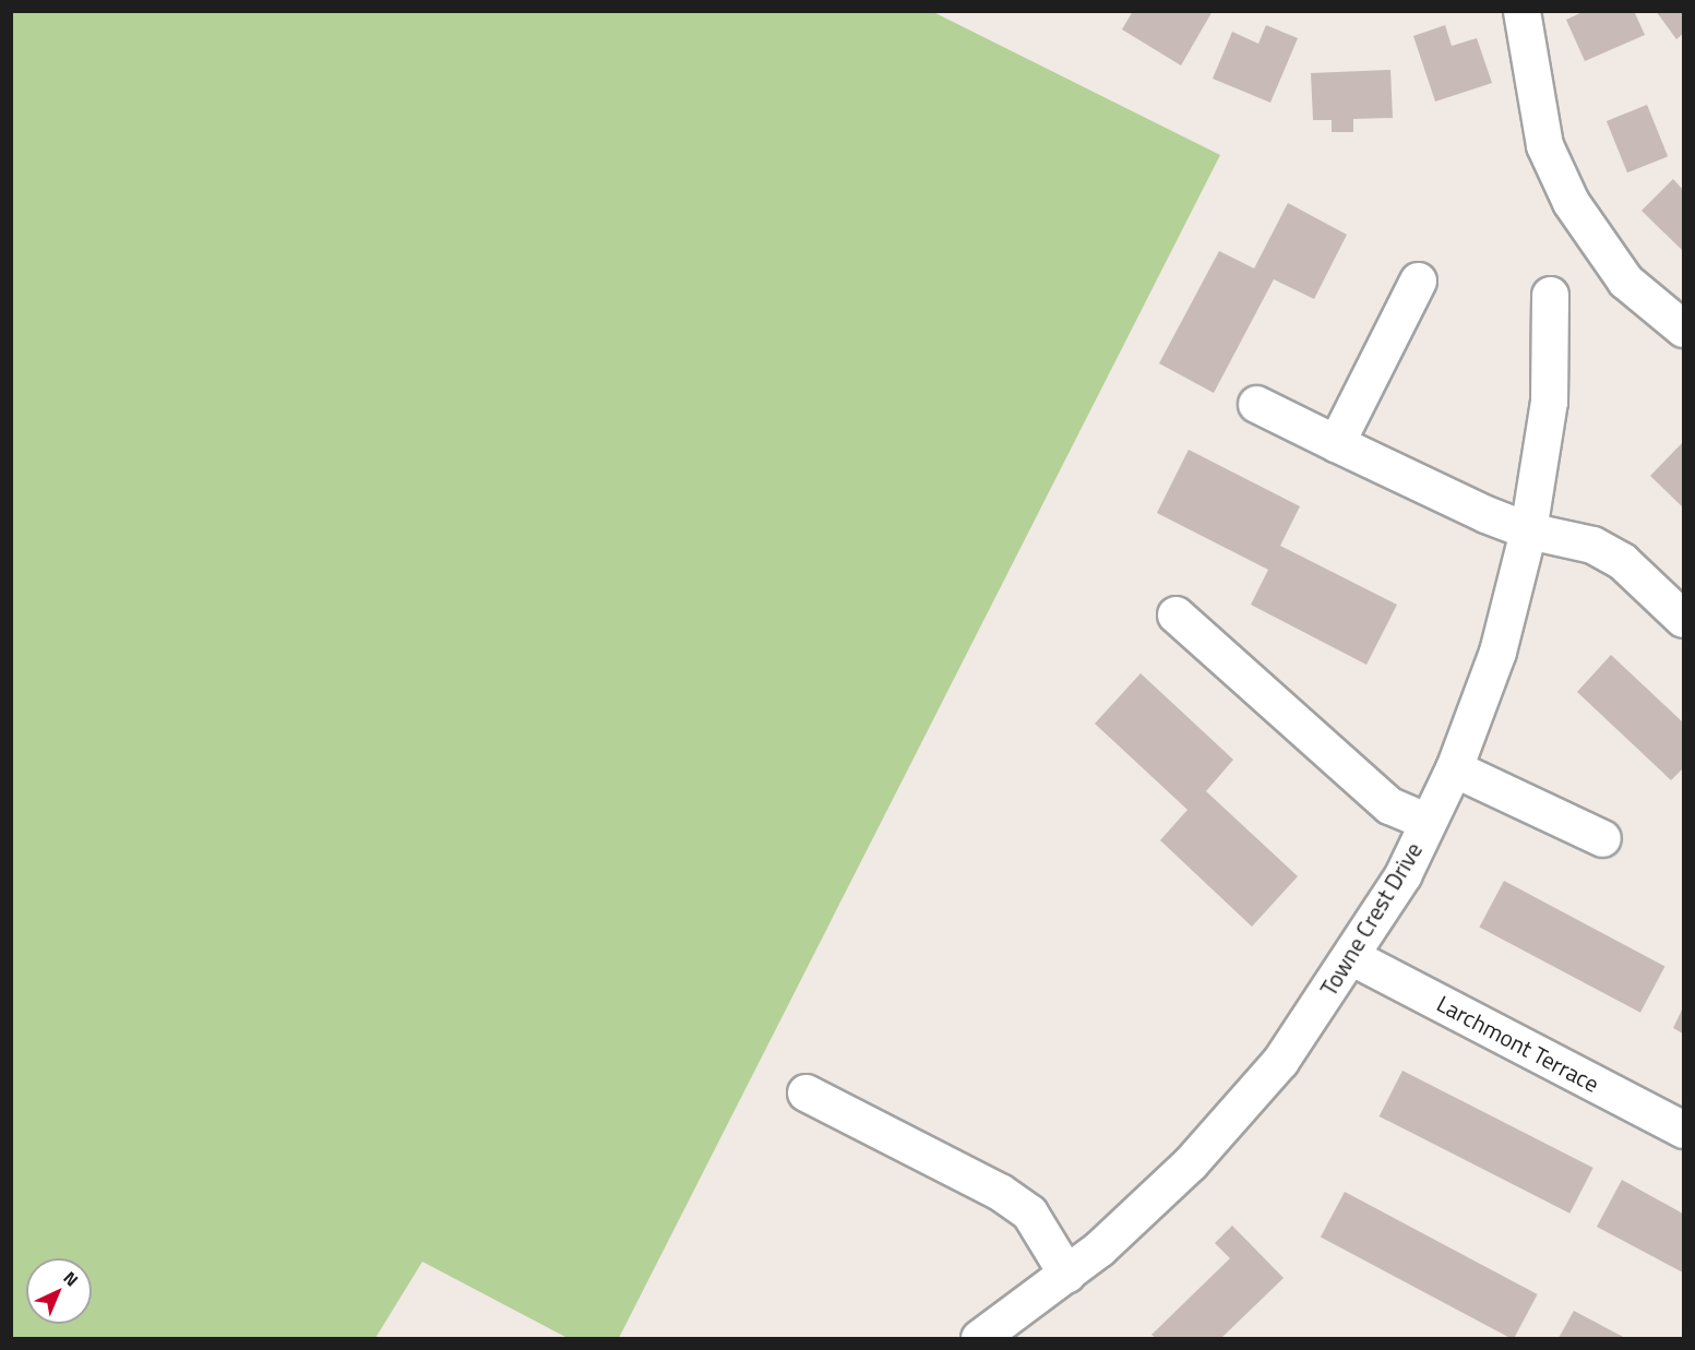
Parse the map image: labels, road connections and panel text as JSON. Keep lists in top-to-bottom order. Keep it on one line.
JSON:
{"streets":{"street":["Towne Crest Drive","Larchmont Terrace"]},"crossings":[["Towne Crest Drive","Larchmont Terrace"]],"north":"top right"}
